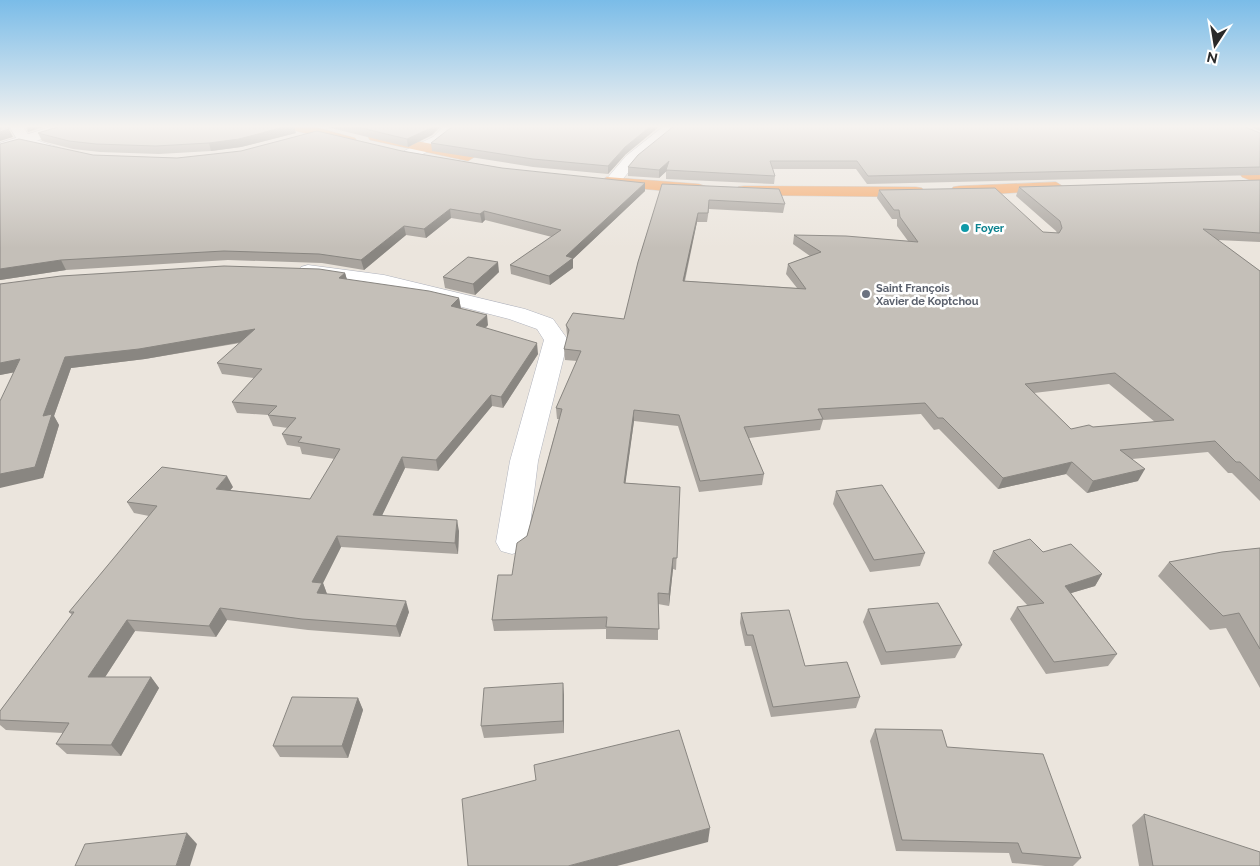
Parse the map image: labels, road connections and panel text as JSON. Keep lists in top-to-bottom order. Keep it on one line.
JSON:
{"places":["Foyer","Saint François Xavier de Koptchou"],"north":"bottom"}
